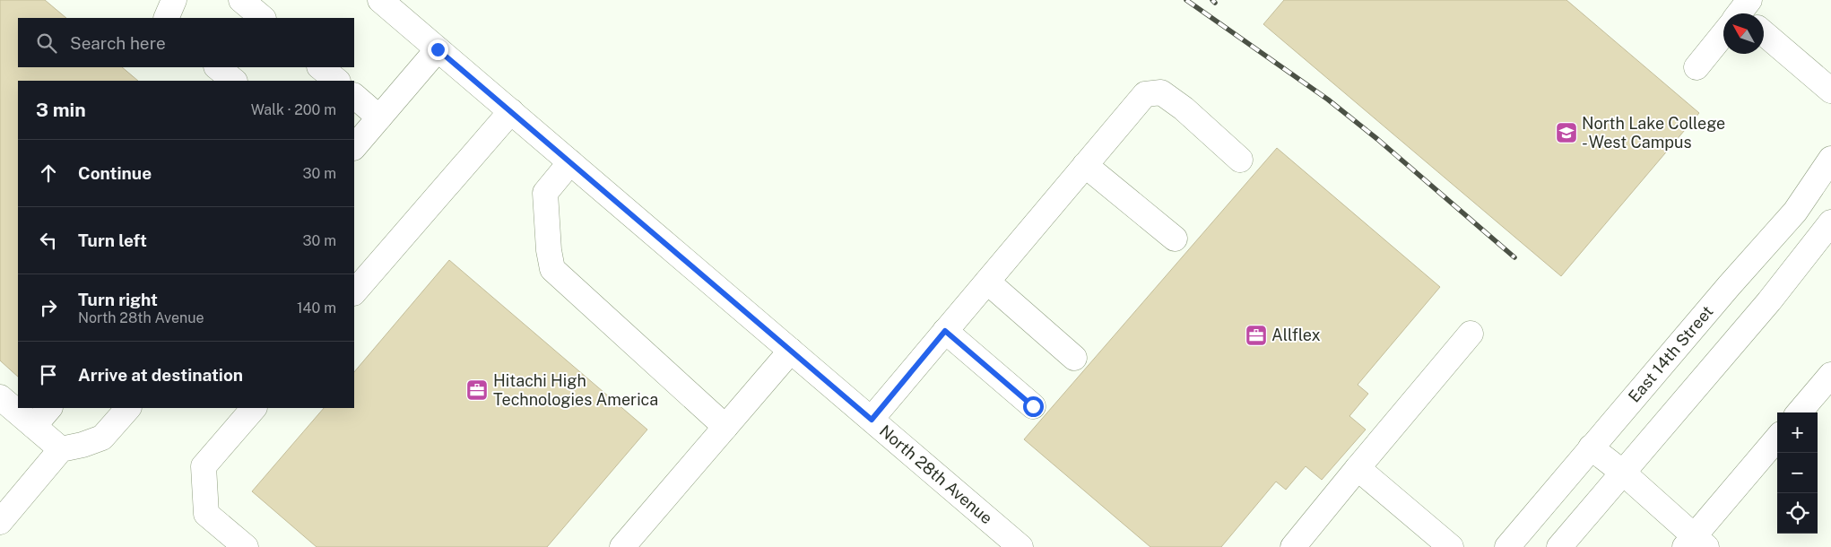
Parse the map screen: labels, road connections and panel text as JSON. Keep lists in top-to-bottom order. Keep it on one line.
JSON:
{"streets":{"street":["East 14th Street","North 28th Avenue"]},"places":{"school or university":["North Lake College - West Campus"],"office":["Allflex","Hitachi High Technologies America"]},"north":"top left","page":{"search":"Search here","heading":["3 min","Walk · 200 m"],"list":[["Continue","30 m"],["Turn left","30 m"],["Turn right","North 28th Avenue","140 m"],"Arrive at destination"],"map_buttons":["+","−"]}}
